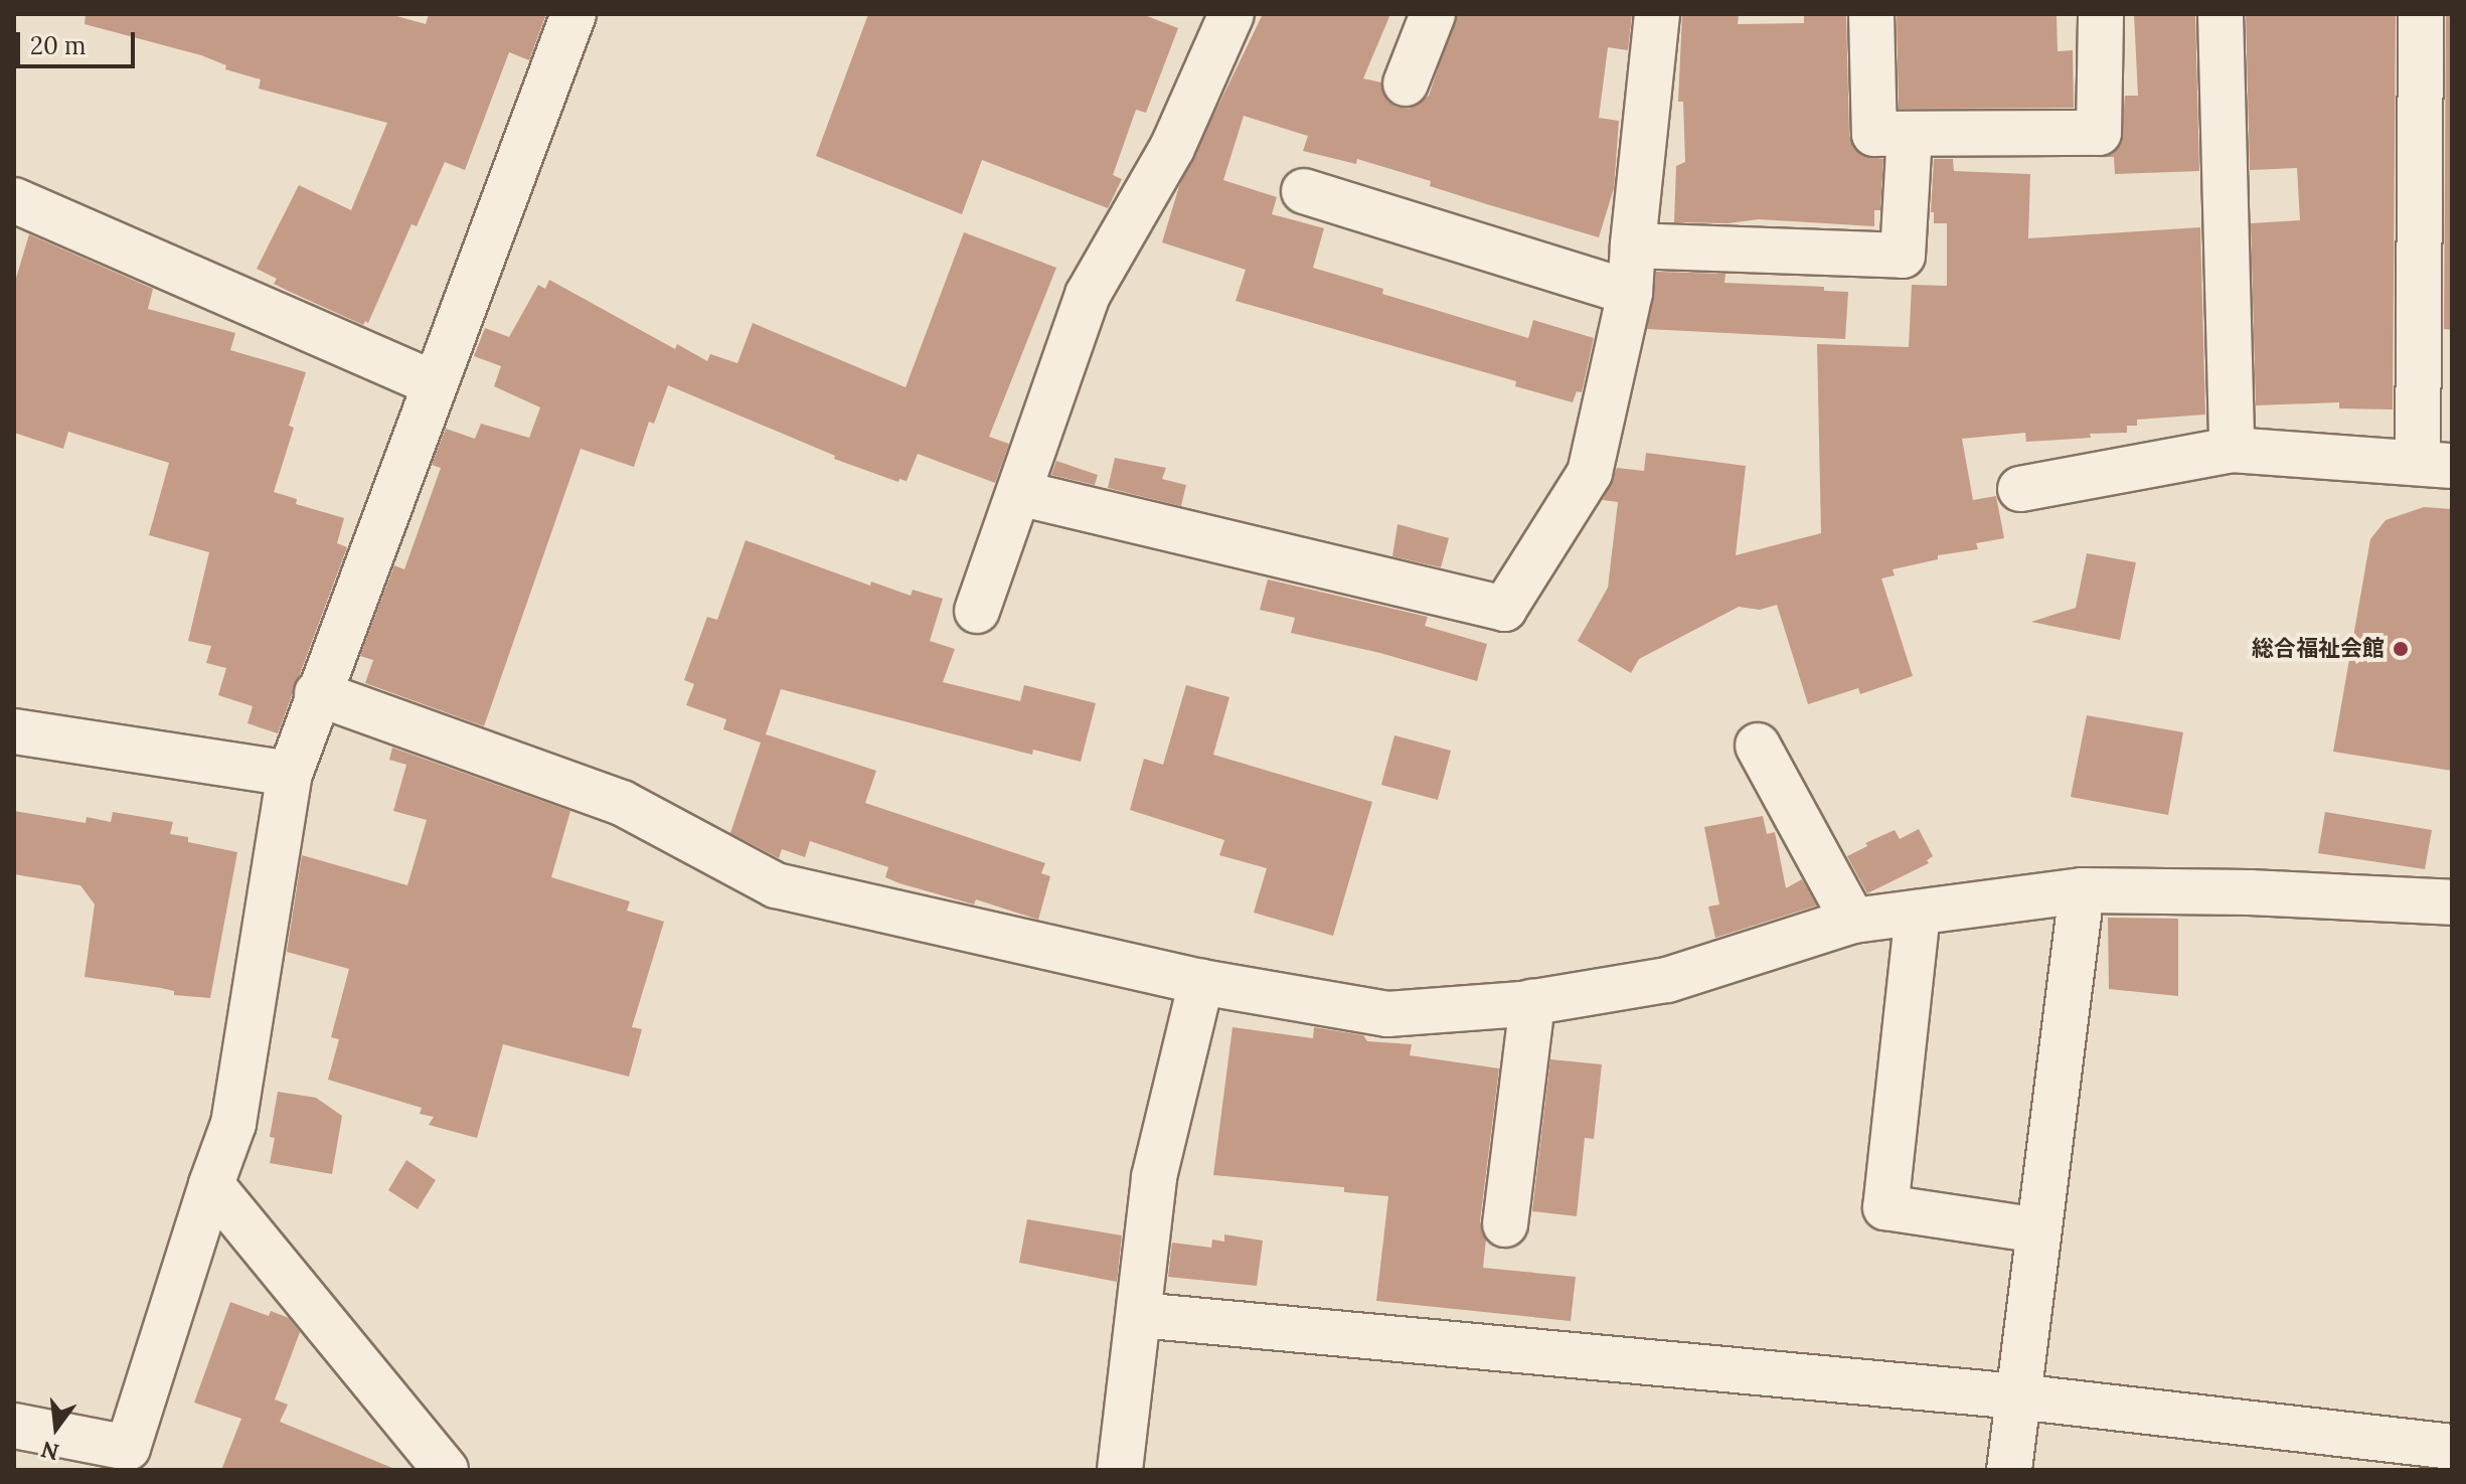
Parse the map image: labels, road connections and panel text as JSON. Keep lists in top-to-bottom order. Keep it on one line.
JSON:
{"places":["総合福祉会館"],"scale_bar":"20 m","north":"bottom"}
